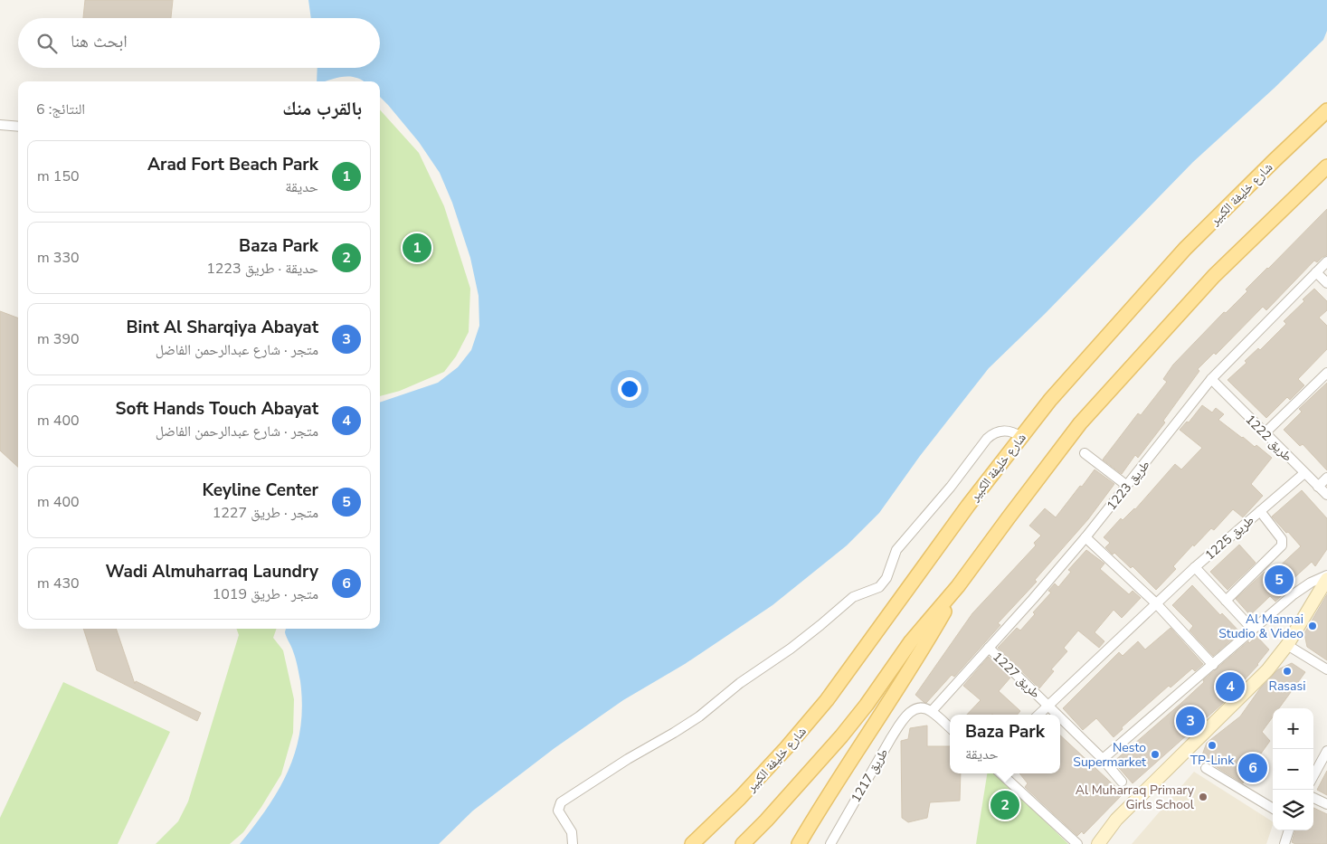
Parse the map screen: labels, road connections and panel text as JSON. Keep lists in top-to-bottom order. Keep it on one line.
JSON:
{"streets":{"main road":["شارع خليفة الكبير"],"street":["طريق 1222","طريق 1223","طريق 1225","طريق 1227","طريق 1217"]},"crossings":[["طريق 1222","طريق 1223"],["طريق 1222","طريق 1225"],["طريق 1223","طريق 1227"],["طريق 1223","طريق 1217"],["طريق 1225","طريق 1227"]],"places":["Al Mannai Studio & Video","Rasasi","TP-Link","Nesto Supermarket","Al Muharraq Primary Girls School"],"page":{"search":"ابحث هنا","heading":["بالقرب منك","النتائج: 6"],"list":[{"mark":"1","name":"Arad Fort Beach Park","note":"حديقة","value":"150 m"},{"mark":"2","name":"Baza Park","note":"حديقة · طريق 1223","value":"330 m"},{"mark":"3","name":"Bint Al Sharqiya Abayat","note":"متجر · شارع عبدالرحمن الفاضل","value":"390 m"},{"mark":"4","name":"Soft Hands Touch Abayat","note":"متجر · شارع عبدالرحمن الفاضل","value":"400 m"},{"mark":"5","name":"Keyline Center","note":"متجر · طريق 1227","value":"400 m"},{"mark":"6","name":"Wadi Almuharraq Laundry","note":"متجر · طريق 1019","value":"430 m"}],"pins":["1","5","4","3","6","2"],"map_buttons":["+","−"],"popup":["Baza Park","حديقة"]}}
